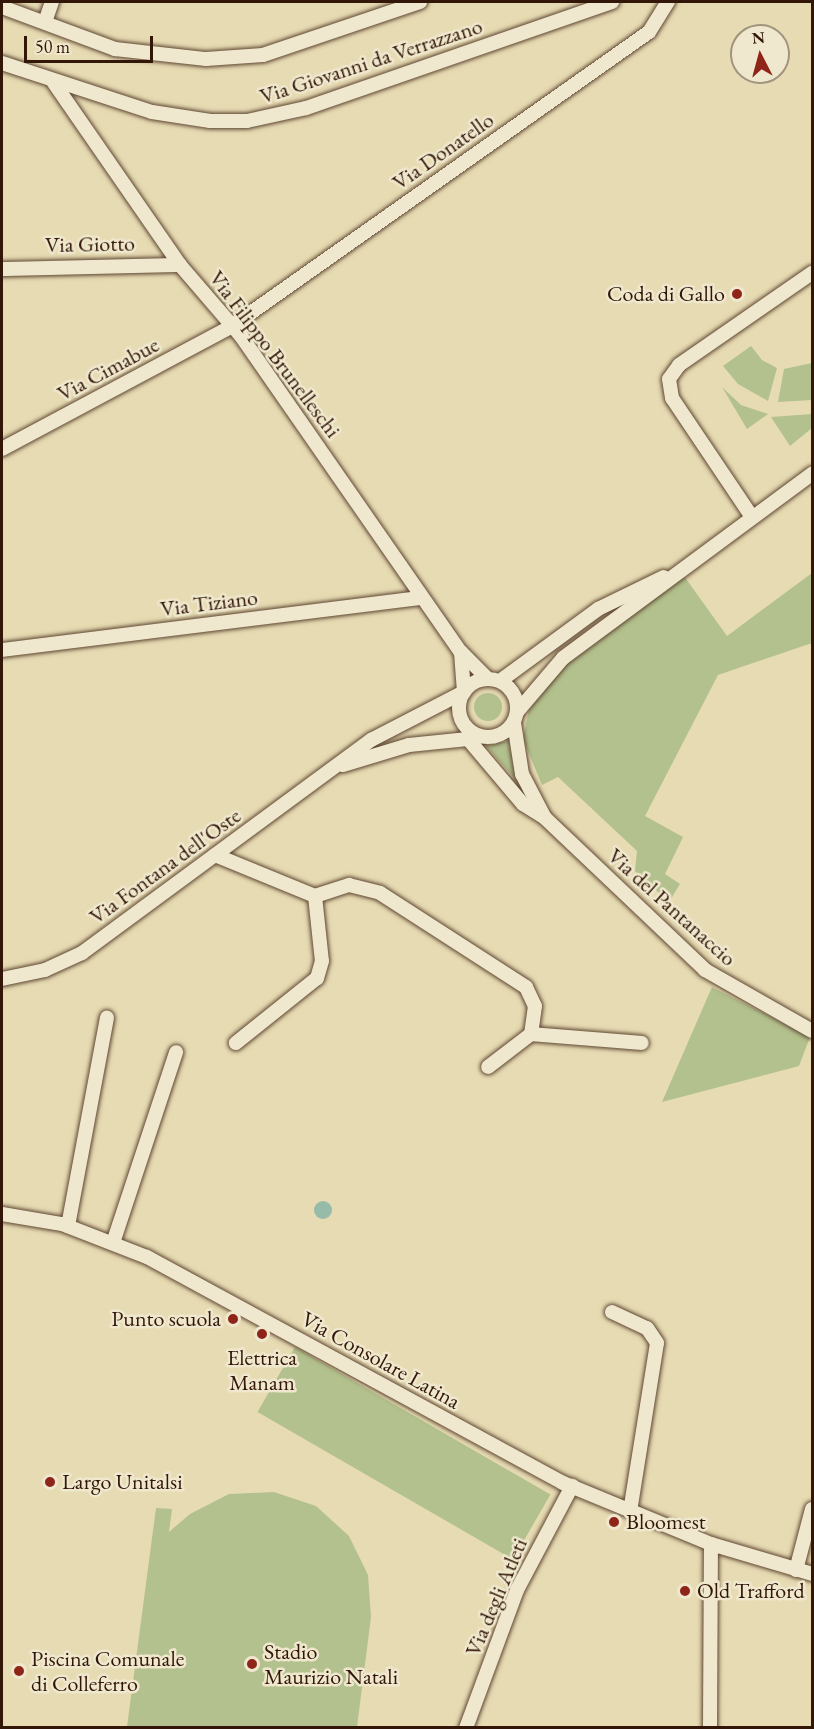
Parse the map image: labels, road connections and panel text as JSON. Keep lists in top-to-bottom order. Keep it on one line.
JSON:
{"streets":{"street":["Via Giovanni da Verrazzano","Via Donatello","Via Giotto","Via Filippo Brunelleschi","Via Cimabue","Via Tiziano","Via Fontana dell'Oste","Via del Pantanaccio","Via Consolare Latina","Via degli Atleti"]},"crossings":[["Via Giovanni da Verrazzano","Via Filippo Brunelleschi"],["Via Donatello","Via Filippo Brunelleschi"],["Via Donatello","Via Cimabue"],["Via Giotto","Via Filippo Brunelleschi"],["Via Filippo Brunelleschi","Via Cimabue"],["Via Filippo Brunelleschi","Via Tiziano"],["Via Filippo Brunelleschi","Via Fontana dell'Oste"],["Via Filippo Brunelleschi","Via del Pantanaccio"],["Via Fontana dell'Oste","Via del Pantanaccio"],["Via Consolare Latina","Via degli Atleti"]],"places":["Coda di Gallo","Punto scuola","Elettrica Manam","Largo Unitalsi","Bloomest","Old Trafford","Stadio Maurizio Natali","Piscina Comunale di Colleferro"],"scale_bar":"50 m","north":"top"}
